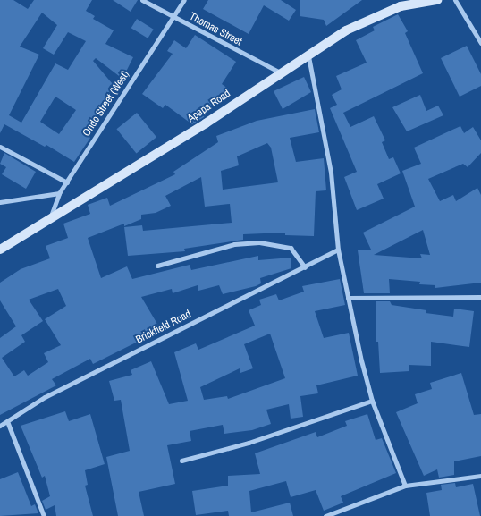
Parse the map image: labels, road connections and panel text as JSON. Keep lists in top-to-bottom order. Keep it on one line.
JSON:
{"streets":{"street":["Thomas Street","Ondo Street (West)","Apapa Road","Brickfield Road"]},"crossings":[["Thomas Street","Ondo Street (West)"],["Thomas Street","Apapa Road"],["Ondo Street (West)","Apapa Road"]]}
